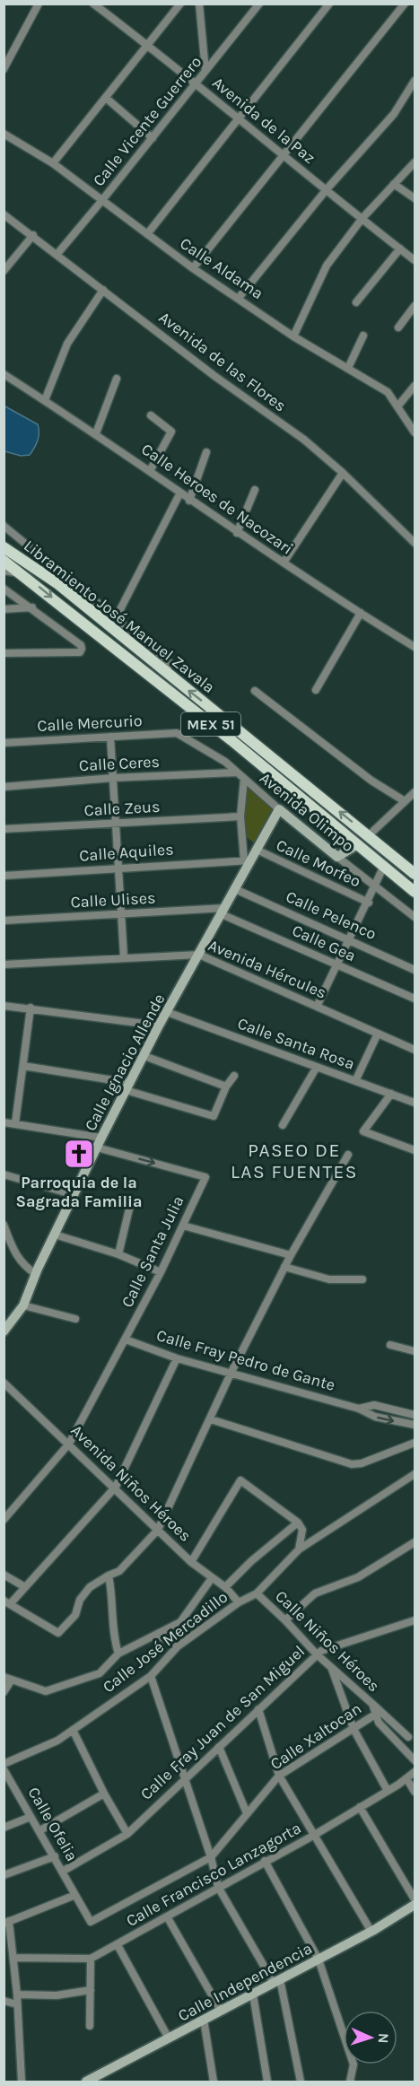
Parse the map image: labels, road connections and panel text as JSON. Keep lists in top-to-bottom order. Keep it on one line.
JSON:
{"streets":{"main road":["Libramiento José Manuel Zavala","MEX 51"],"street":["Avenida de la Paz","Calle Vicente Guerrero","Calle Aldama","Avenida de las Flores","Calle Heroes de Nacozari","Calle Mercurio","Calle Ceres","Calle Zeus","Avenida Olimpo","Calle Aquiles","Calle Morfeo","Calle Ulises","Calle Pelenco","Calle Gea","Avenida Hércules","Calle Santa Rosa","Calle Ignacio Allende","Calle Santa Julia","Calle Fray Pedro de Gante","Avenida Niños Héroes","Calle Niños Héroes","Calle José Mercadillo","Calle Fray Juan de San Miguel","Calle Xaltocan","Calle Ofelia","Calle Francisco Lanzagorta","Calle Independencia"]},"crossings":[["Avenida de la Paz","Calle Vicente Guerrero"],["Calle Vicente Guerrero","Calle Aldama"],["Calle Vicente Guerrero","Avenida de las Flores"],["Calle Mercurio","Avenida Olimpo"],["Calle Ceres","Avenida Olimpo"],["Avenida Olimpo","Calle Ignacio Allende"],["Calle Aquiles","Calle Ignacio Allende"],["Calle Morfeo","Calle Ignacio Allende"],["Calle Ulises","Calle Gea"],["Calle Ulises","Calle Ignacio Allende"],["Calle Pelenco","Calle Ignacio Allende"],["Calle Gea","Calle Ignacio Allende"],["Avenida Hércules","Calle Ignacio Allende"],["Calle Santa Rosa","Calle Ignacio Allende"],["Calle Ignacio Allende","Calle Santa Julia"],["Calle Santa Julia","Calle Fray Pedro de Gante"],["Calle Santa Julia","Avenida Niños Héroes"],["Avenida Niños Héroes","Calle José Mercadillo"],["Calle Niños Héroes","Calle José Mercadillo"],["Calle Niños Héroes","Calle Fray Juan de San Miguel"],["Calle Niños Héroes","Calle Xaltocan"],["Calle Fray Juan de San Miguel","Calle Ofelia"],["Calle Xaltocan","Calle Ofelia"]],"districts":["PASEO DE LAS FUENTES"],"places":{"church":["Parroquia de la Sagrada Familia"]},"north":"right"}
